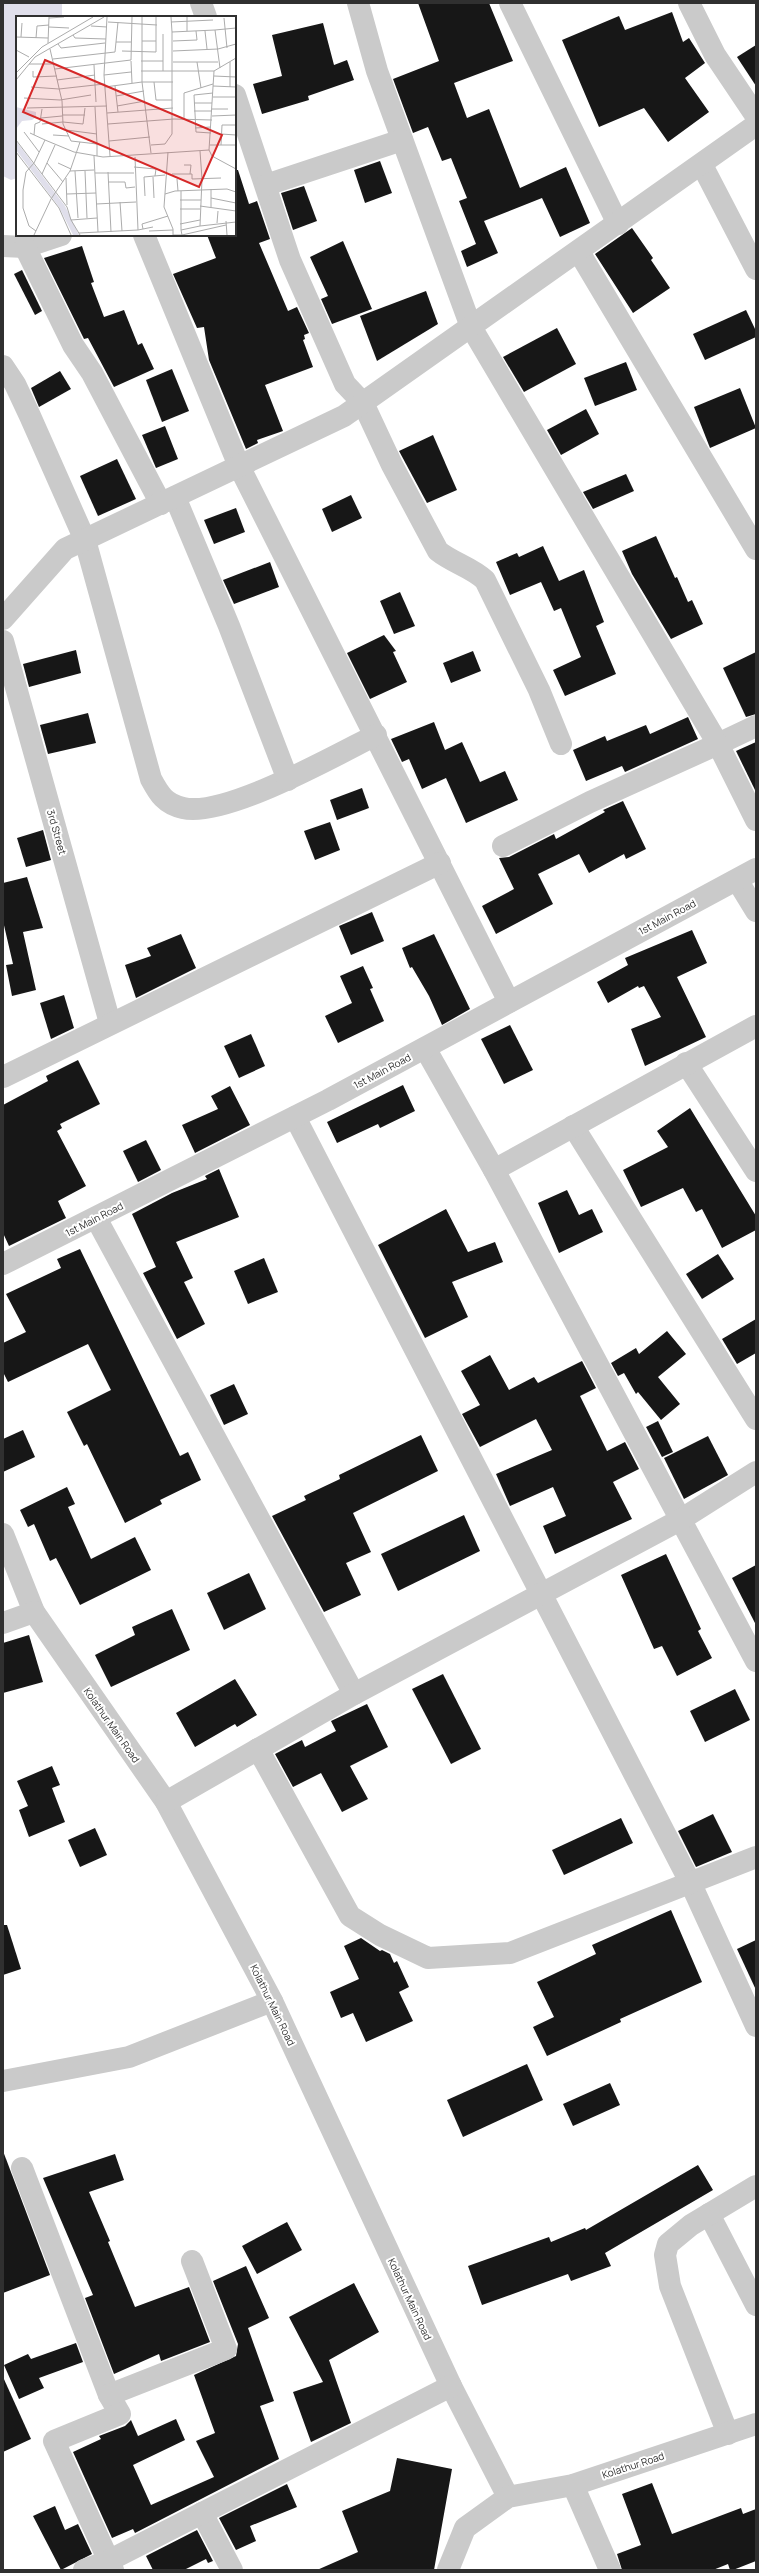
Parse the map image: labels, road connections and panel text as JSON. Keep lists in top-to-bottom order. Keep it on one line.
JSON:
{"streets":{"street":["3rd Street","1st Main Road","Kolathur Main Road","Kolathur Road"]},"crossings":[["Kolathur Main Road","Kolathur Road"]]}
